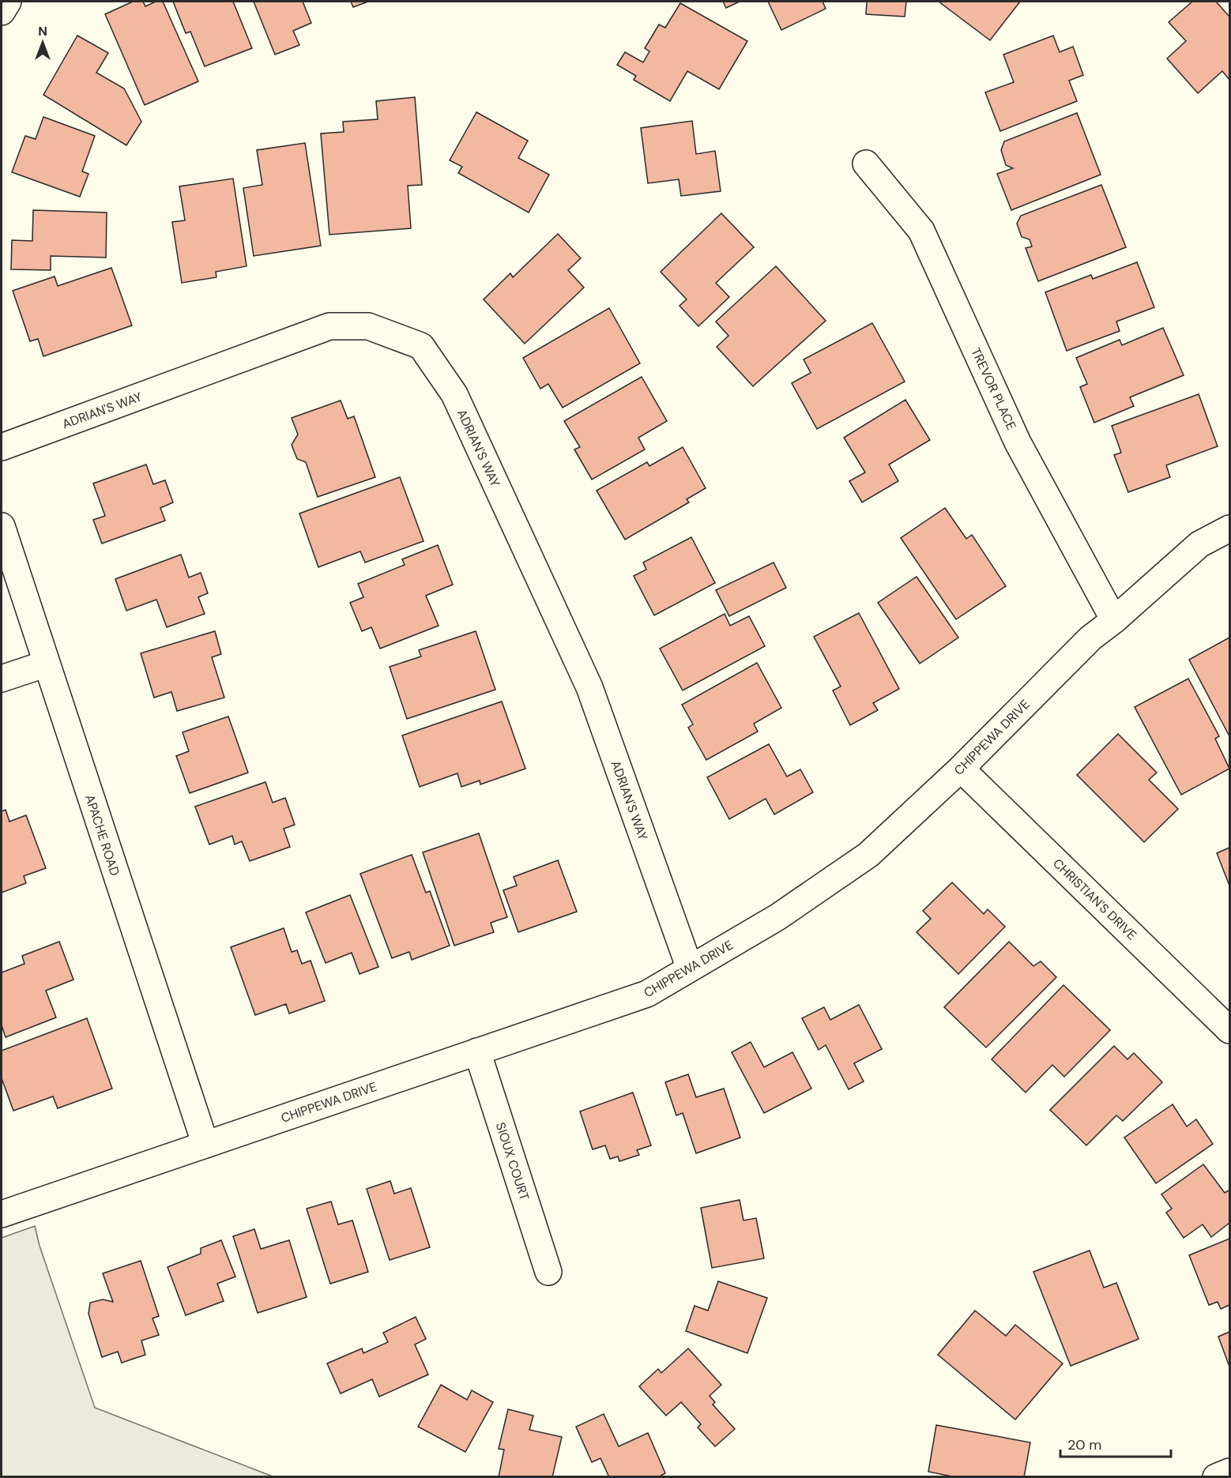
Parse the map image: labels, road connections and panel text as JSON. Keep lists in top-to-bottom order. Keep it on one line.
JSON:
{"streets":{"street":["TREVOR PLACE","ADRIAN'S WAY","CHIPPEWA DRIVE","APACHE ROAD","CHRISTIAN'S DRIVE","SIOUX COURT"]},"crossings":[["TREVOR PLACE","CHIPPEWA DRIVE"],["ADRIAN'S WAY","CHIPPEWA DRIVE"],["CHIPPEWA DRIVE","APACHE ROAD"],["CHIPPEWA DRIVE","CHRISTIAN'S DRIVE"],["CHIPPEWA DRIVE","SIOUX COURT"]],"scale_bar":"20 m","north":"top"}
